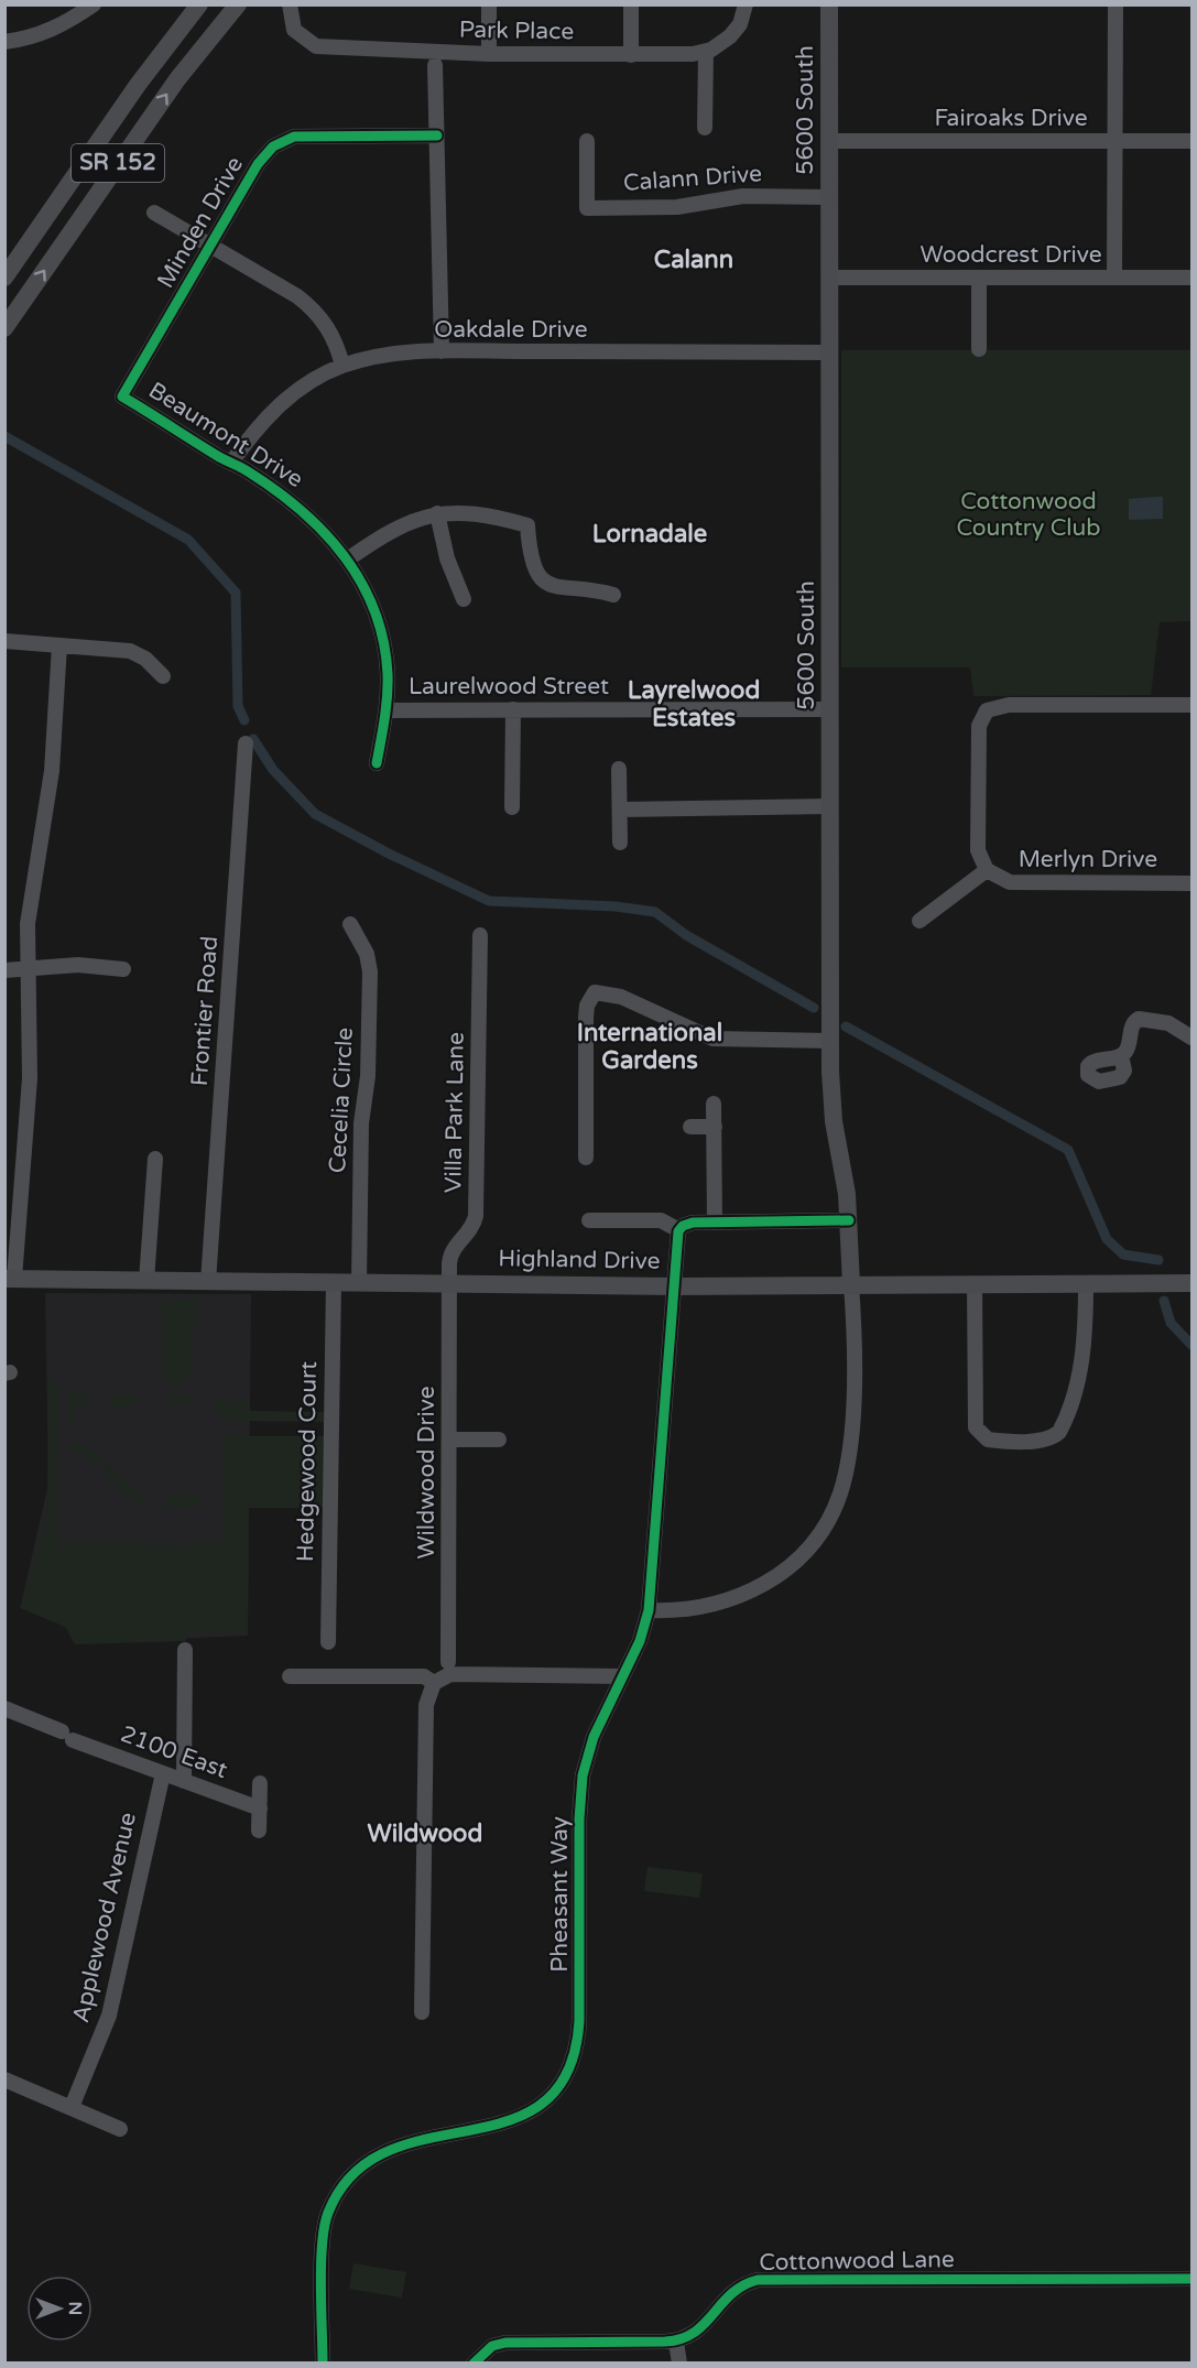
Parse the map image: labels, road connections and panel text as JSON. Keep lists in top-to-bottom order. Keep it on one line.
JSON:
{"streets":{"main road":["5600 South","SR 152","Highland Drive"],"street":["Park Place","Fairoaks Drive","Calann Drive","Minden Drive","Woodcrest Drive","Oakdale Drive","Beaumont Drive","Laurelwood Street","Merlyn Drive","Frontier Road","Cecelia Circle","Villa Park Lane","Hedgewood Court","Wildwood Drive","2100 East","Pheasant Way","Applewood Avenue","Cottonwood Lane"]},"crossings":[["5600 South","Fairoaks Drive"],["5600 South","Calann Drive"],["5600 South","Woodcrest Drive"],["5600 South","Oakdale Drive"],["5600 South","Laurelwood Street"],["5600 South","Highland Drive"],["Minden Drive","Beaumont Drive"],["Oakdale Drive","Beaumont Drive"],["Beaumont Drive","Laurelwood Street"],["Frontier Road","Highland Drive"],["Cecelia Circle","Highland Drive"],["Villa Park Lane","Highland Drive"],["Villa Park Lane","Wildwood Drive"],["Highland Drive","Hedgewood Court"],["Highland Drive","Wildwood Drive"],["Highland Drive","Pheasant Way"],["2100 East","Applewood Avenue"]],"districts":["Calann","Lornadale","Layrelwood Estates","International Gardens","Wildwood"],"parks":["Cottonwood Country Club"],"north":"right"}
